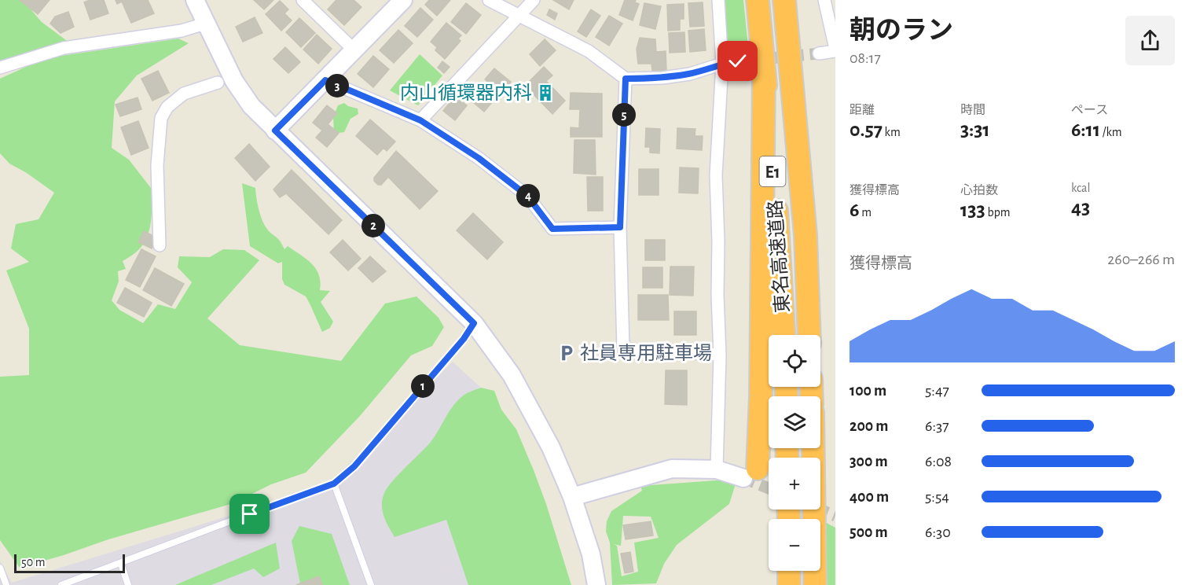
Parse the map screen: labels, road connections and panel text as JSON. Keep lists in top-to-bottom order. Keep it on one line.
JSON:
{"streets":{"highway":["E1","東名高速道路"]},"places":{"building":["内山循環器内科"],"parking":["社員専用駐車場"]},"scale_bar":"50 m","page":{"heading":["朝のラン","08:17"],"pins":["3","5","4","2","1"],"stats":[["距離","0.57 km"],["時間","3:31"],["ペース","6:11 /km"],["獲得標高","6 m"],["心拍数","133 bpm"],["kcal","43"]],"chart":["獲得標高","260–266 m"],"map_buttons":["+","−"],"list":[{"name":"100 m","note":"5:47"},{"name":"200 m","note":"6:37"},{"name":"300 m","note":"6:08"},{"name":"400 m","note":"5:54"},{"name":"500 m","note":"6:30"}],"scale":"50 m"}}
